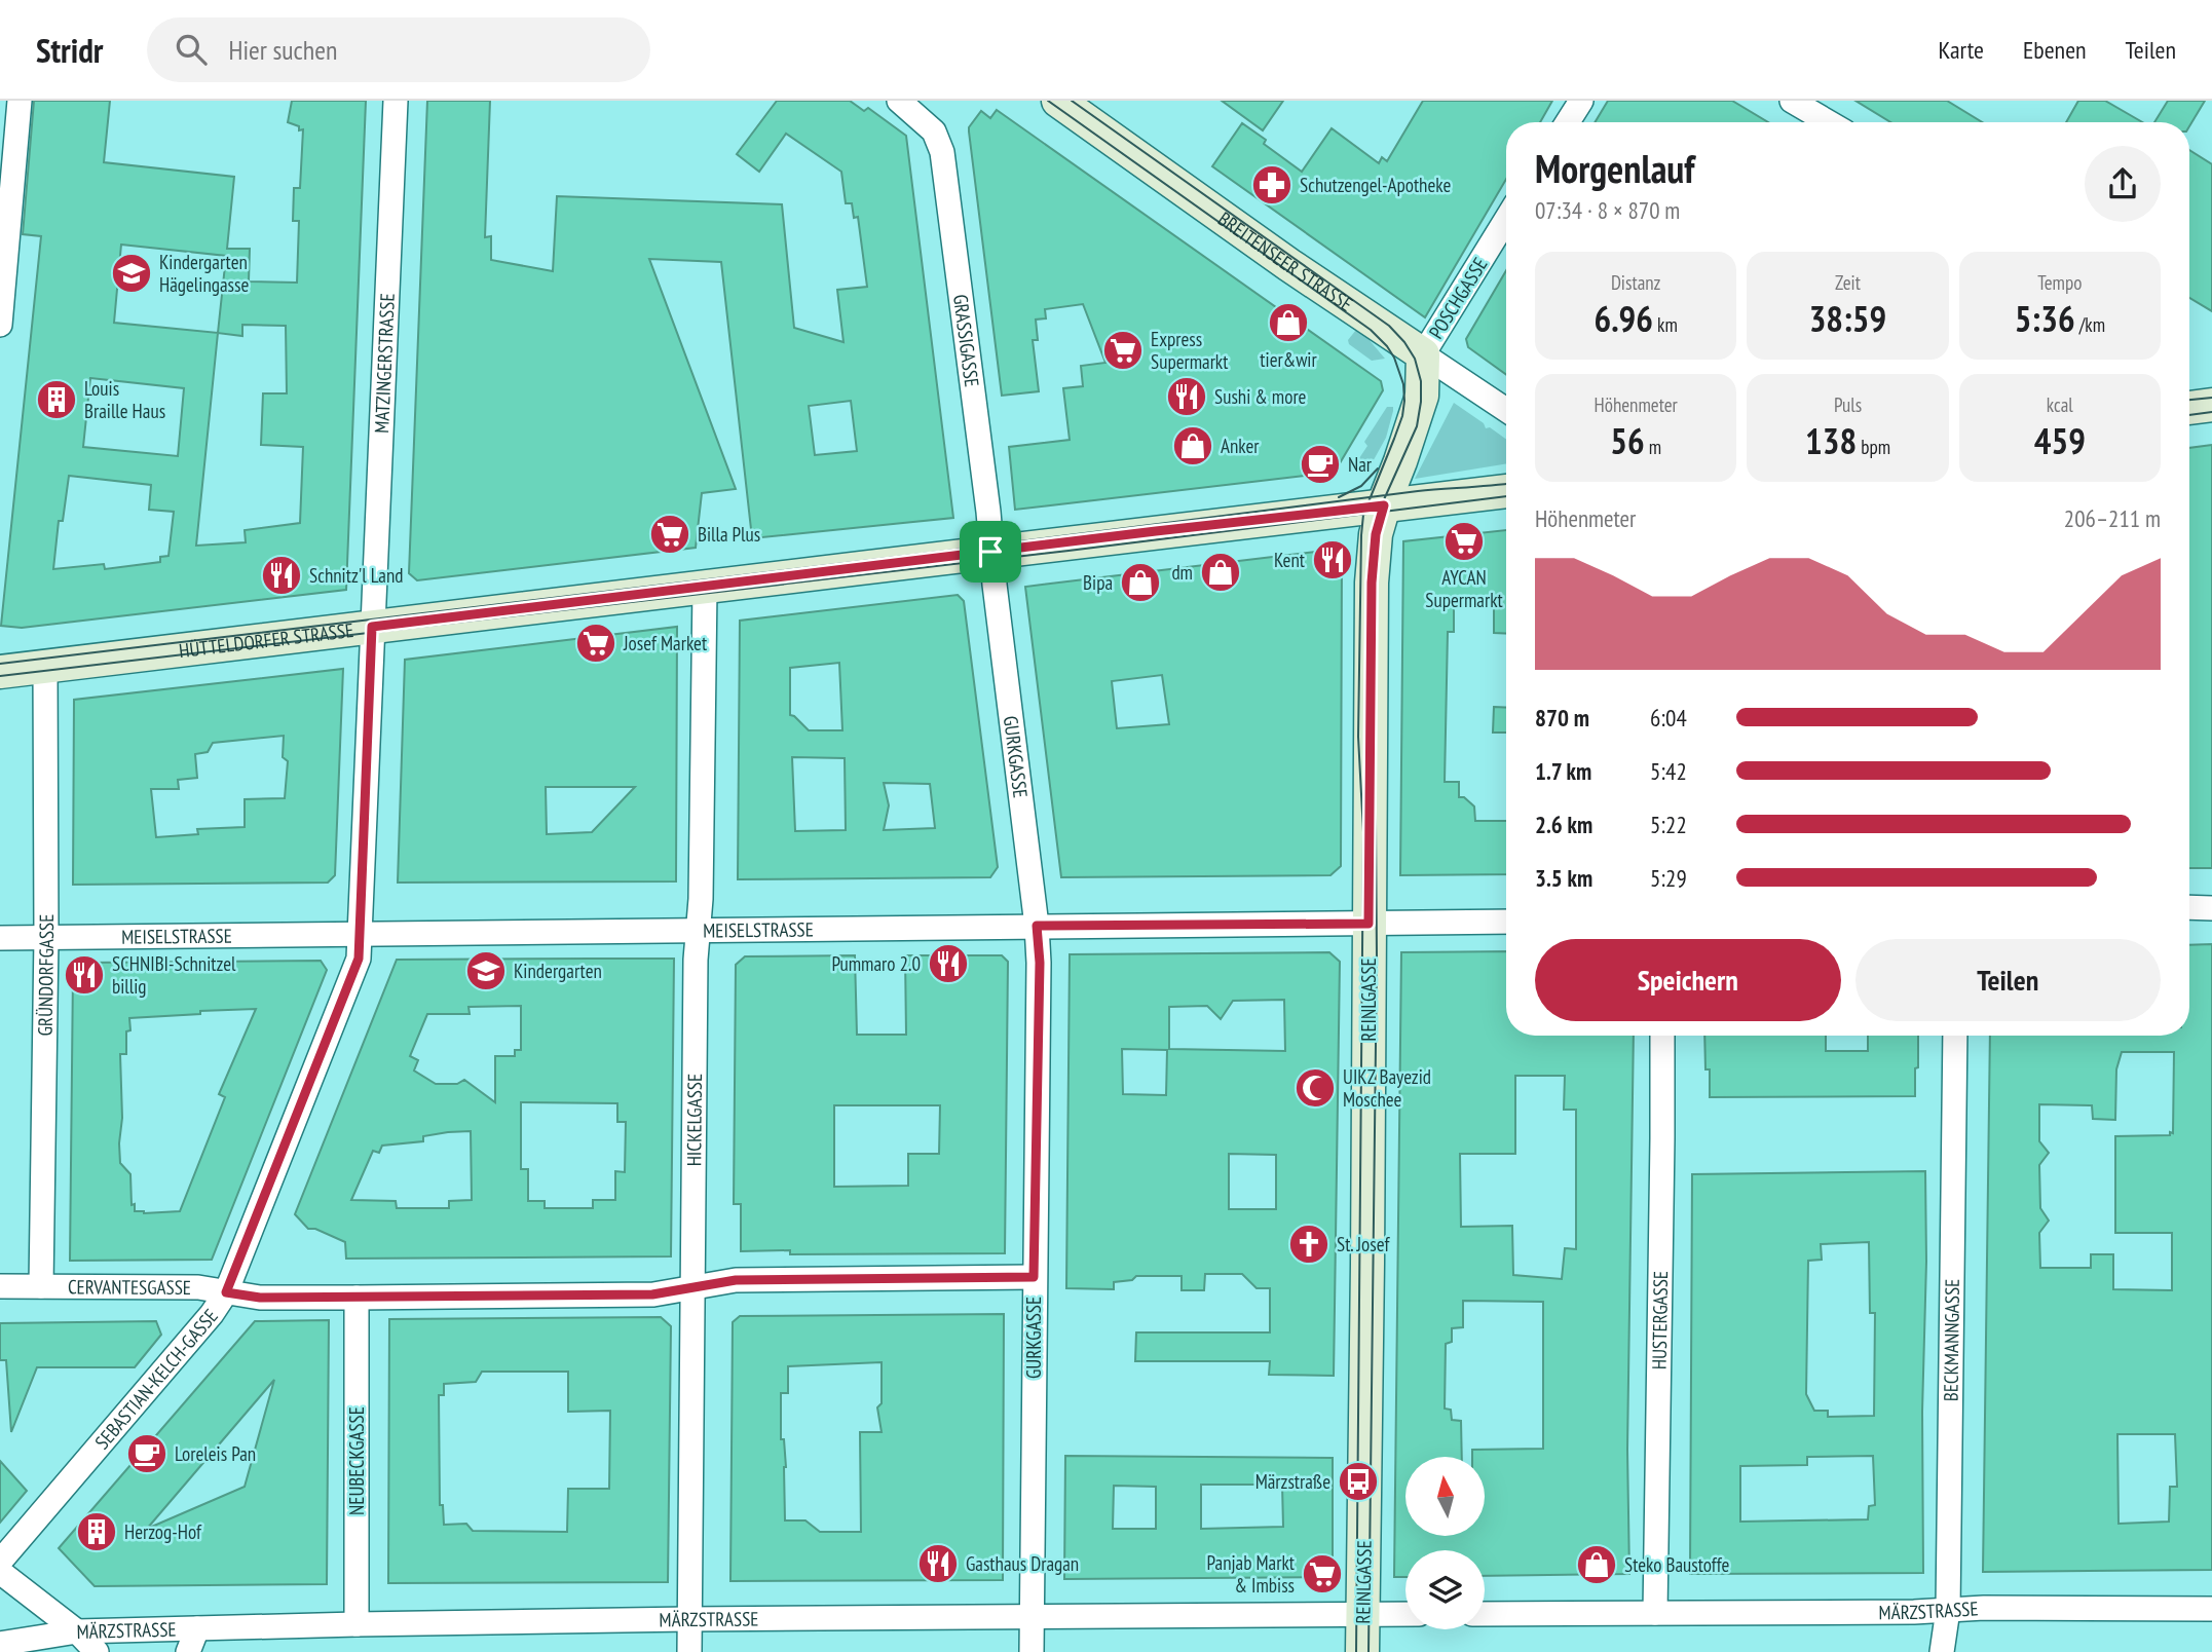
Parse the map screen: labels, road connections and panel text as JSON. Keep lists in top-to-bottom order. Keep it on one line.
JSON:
{"streets":{"street":["BREITENSEER STRASSE","POSCHGASSE","GRASSIGASSE","MATZINGERSTRASSE","HÜTTELDORFER STRASSE","GURKGASSE","MEISELSTRASSE","GRÜNDORFGASSE","REINLGASSE","HICKELGASSE","CERVANTESGASSE","HUSTERGASSE","BECKMANNGASSE","SEBASTIAN-KELCH-GASSE","NEUBECKGASSE","MÄRZSTRASSE"]},"crossings":[["BREITENSEER STRASSE","POSCHGASSE"],["BREITENSEER STRASSE","REINLGASSE"],["POSCHGASSE","REINLGASSE"],["GRASSIGASSE","HÜTTELDORFER STRASSE"],["GRASSIGASSE","GURKGASSE"],["MATZINGERSTRASSE","HÜTTELDORFER STRASSE"],["MATZINGERSTRASSE","SEBASTIAN-KELCH-GASSE"],["HÜTTELDORFER STRASSE","GURKGASSE"],["HÜTTELDORFER STRASSE","GRÜNDORFGASSE"],["HÜTTELDORFER STRASSE","REINLGASSE"],["HÜTTELDORFER STRASSE","HICKELGASSE"],["HÜTTELDORFER STRASSE","SEBASTIAN-KELCH-GASSE"],["GURKGASSE","MEISELSTRASSE"],["GURKGASSE","CERVANTESGASSE"],["GURKGASSE","MÄRZSTRASSE"],["MEISELSTRASSE","GRÜNDORFGASSE"],["MEISELSTRASSE","REINLGASSE"],["MEISELSTRASSE","HICKELGASSE"],["MEISELSTRASSE","SEBASTIAN-KELCH-GASSE"],["GRÜNDORFGASSE","CERVANTESGASSE"],["REINLGASSE","MÄRZSTRASSE"],["HICKELGASSE","CERVANTESGASSE"],["HICKELGASSE","MÄRZSTRASSE"],["CERVANTESGASSE","SEBASTIAN-KELCH-GASSE"],["CERVANTESGASSE","NEUBECKGASSE"],["HUSTERGASSE","MÄRZSTRASSE"],["BECKMANNGASSE","MÄRZSTRASSE"],["NEUBECKGASSE","MÄRZSTRASSE"]],"places":{"pharmacy":["Schutzengel-Apotheke"],"school or university":["Kindergarten Hägelingasse","Kindergarten"],"shop":["tier&wir","Anker","dm","Bipa","Steko Baustoffe"],"supermarket":["Express Supermarkt","Billa Plus","AYCAN Supermarkt","Josef Market","Panjab Markt & Imbiss"],"restaurant":["Sushi & more","Kent","Schnitz'l Land","Pummaro 2.0","SCHNIBI-Schnitzel billig","Gasthaus Dragan"],"building":["Louis Braille Haus","Herzog-Hof"],"cafe":["Nar","Loreleis Pan"],"mosque":["UIKZ Bayezid Moschee"],"church":["St. Josef"],"bus stop":["Märzstraße"]},"north":"top","page":{"header":"Stridr","search":"Hier suchen","nav":["Karte","Ebenen","Teilen"],"heading":["Morgenlauf","07:34 · 8 × 870 m"],"stats":[["Distanz","6.96 km"],["Zeit","38:59"],["Tempo","5:36 /km"],["Höhenmeter","56 m"],["Puls","138 bpm"],["kcal","459"]],"chart":["Höhenmeter","206–211 m"],"list":[{"name":"870 m","note":"6:04"},{"name":"1.7 km","note":"5:42"},{"name":"2.6 km","note":"5:22"},{"name":"3.5 km","note":"5:29"}],"buttons":["Speichern","Teilen"]}}
